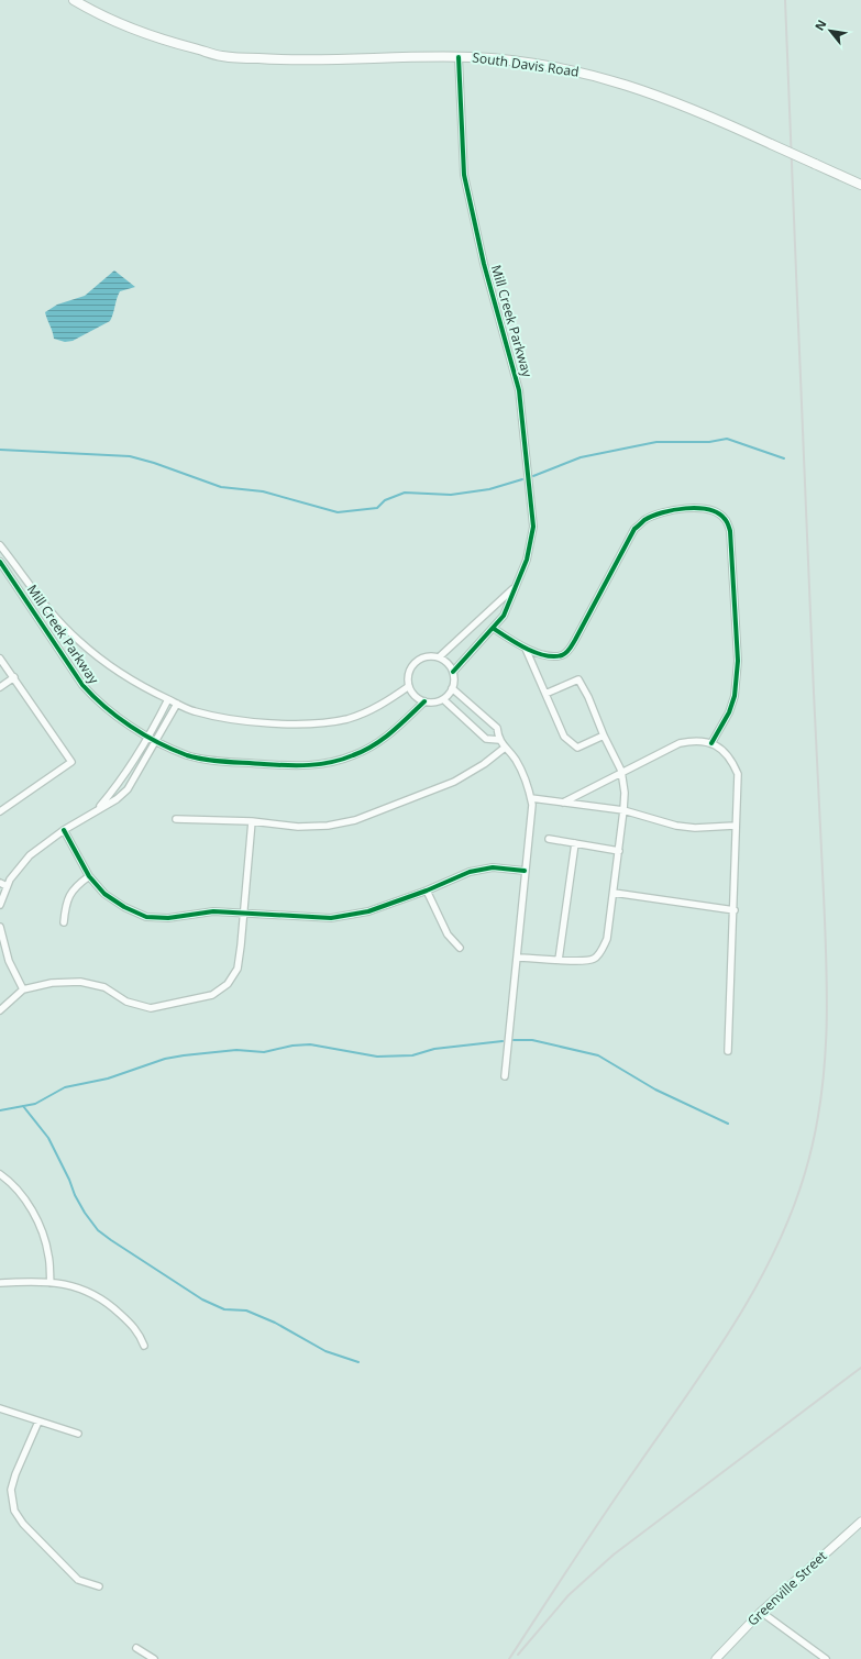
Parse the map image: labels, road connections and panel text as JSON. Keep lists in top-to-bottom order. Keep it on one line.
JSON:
{"streets":{"main road":["South Davis Road"],"street":["Mill Creek Parkway","Greenville Street"]},"crossings":[["South Davis Road","Mill Creek Parkway"]],"north":"top left"}
